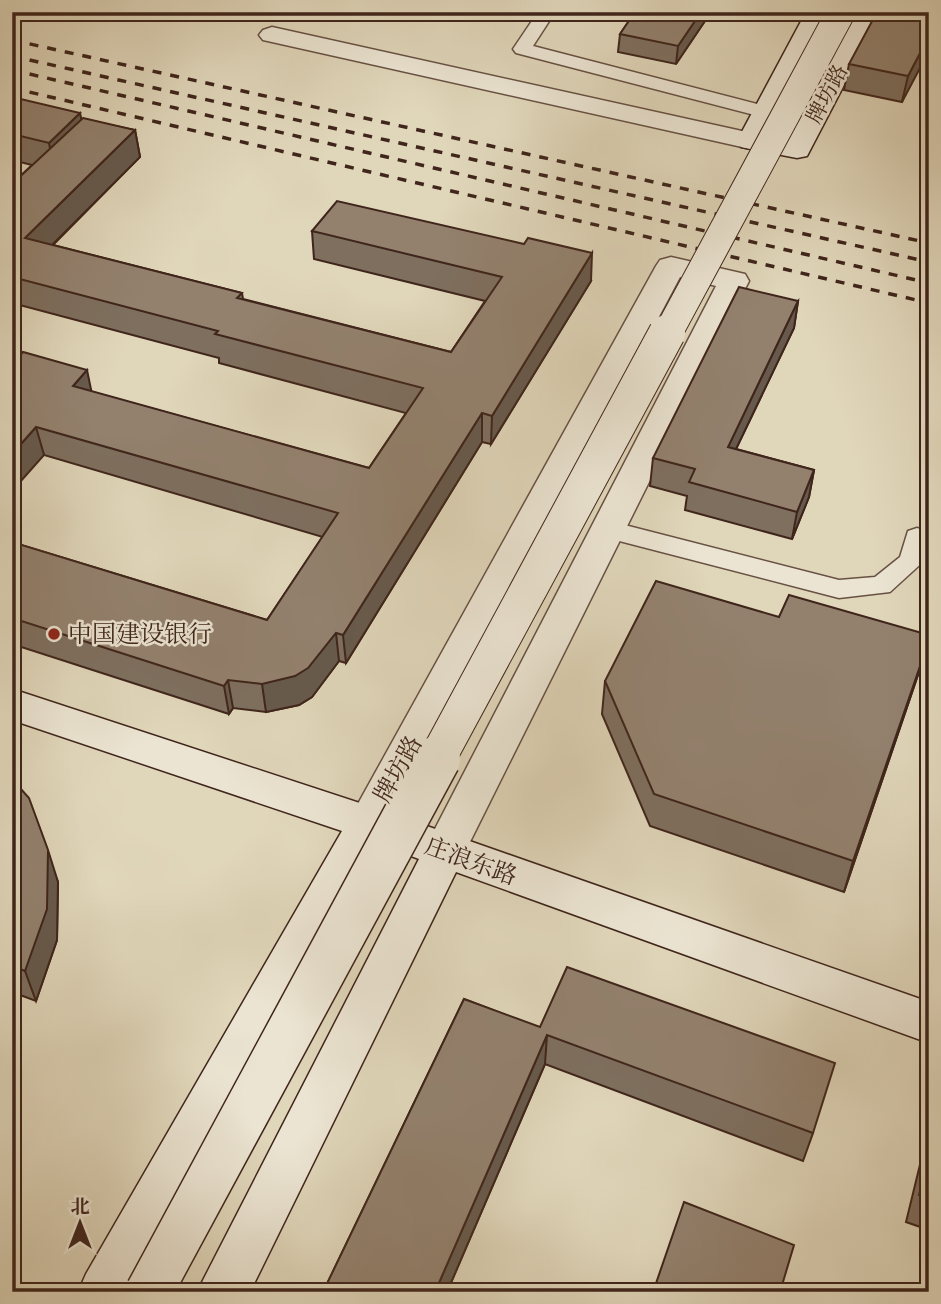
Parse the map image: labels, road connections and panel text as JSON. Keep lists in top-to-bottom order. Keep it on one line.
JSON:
{"streets":{"street":["牌坊路","庄浪东路"]},"crossings":[["牌坊路","庄浪东路"]],"places":["中国建设银行"],"north":"top"}
